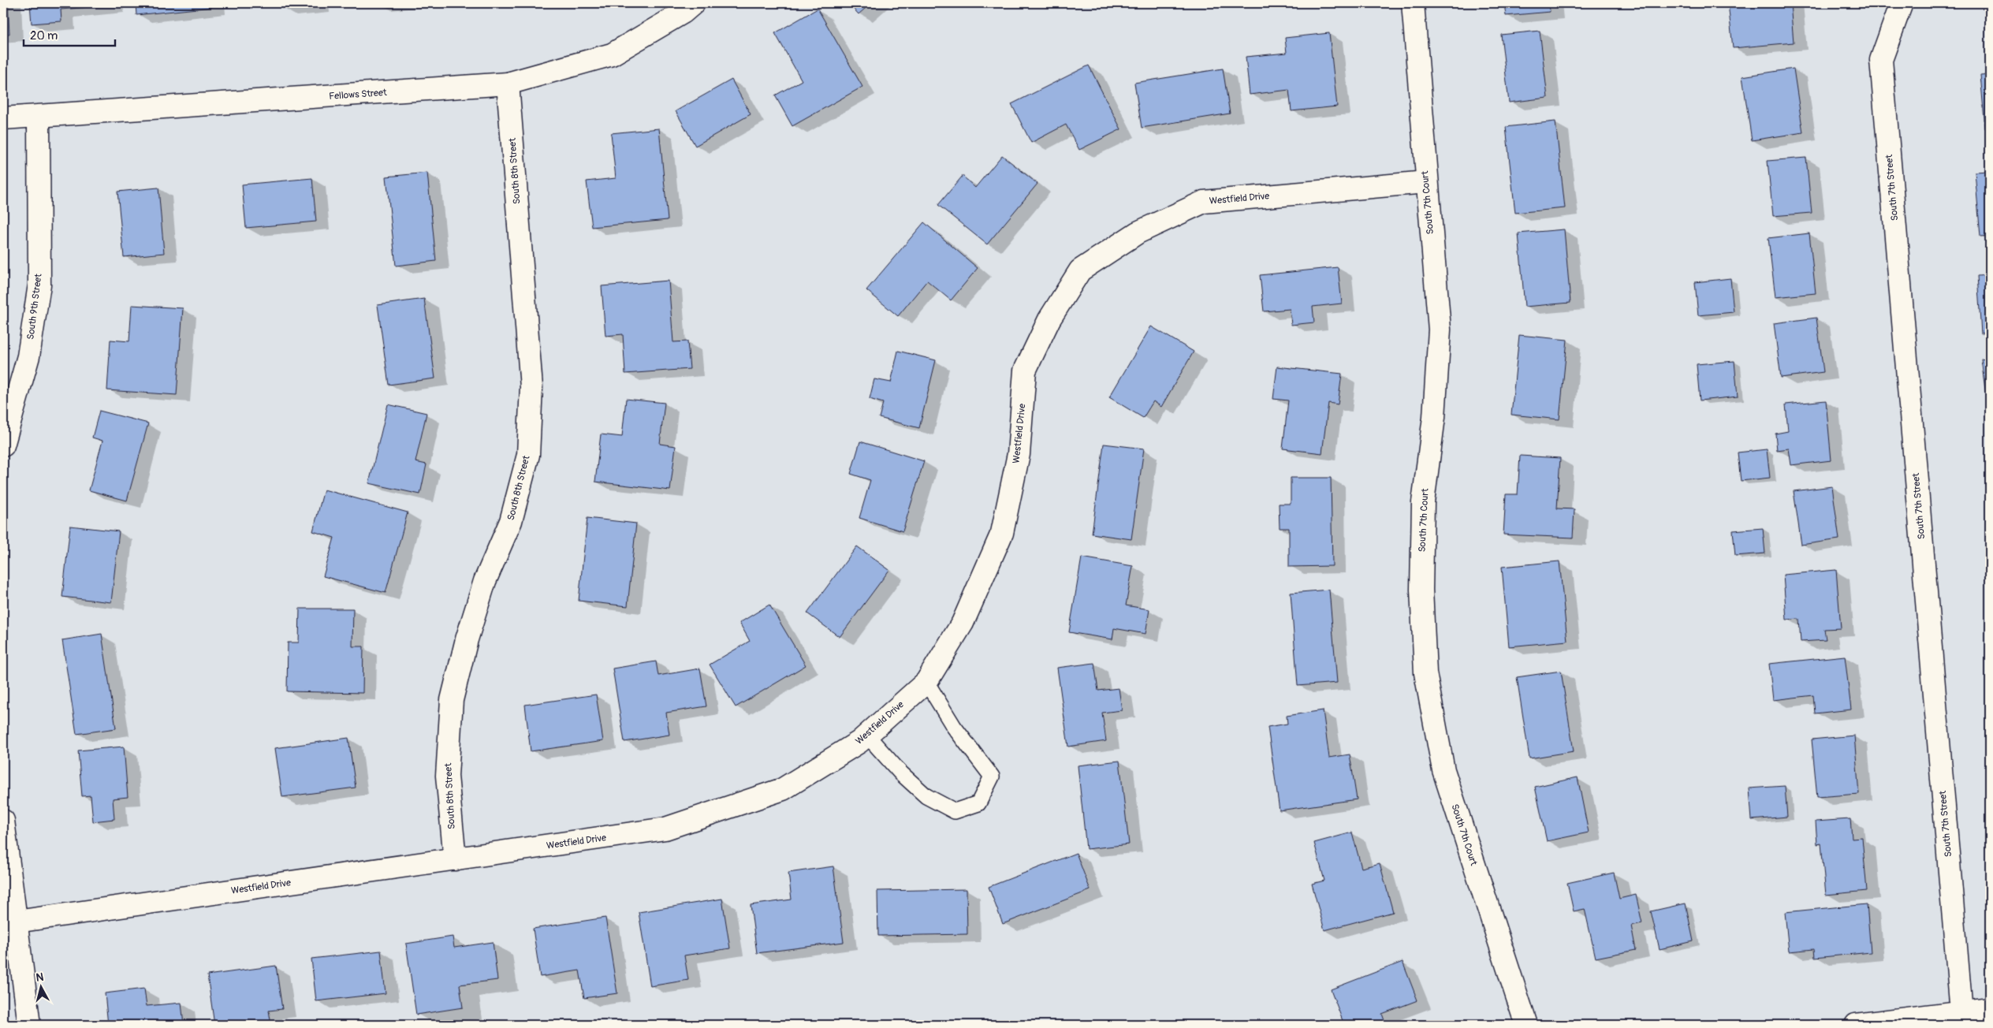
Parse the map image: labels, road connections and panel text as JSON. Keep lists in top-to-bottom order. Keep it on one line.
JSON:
{"streets":{"street":["Fellows Street","South 8th Street","South 7th Street","Westfield Drive","South 7th Court","South 9th Street"]},"crossings":[["Fellows Street","South 8th Street"],["Fellows Street","South 9th Street"],["South 8th Street","Westfield Drive"],["Westfield Drive","South 7th Court"]],"scale_bar":"20 m","north":"top"}
